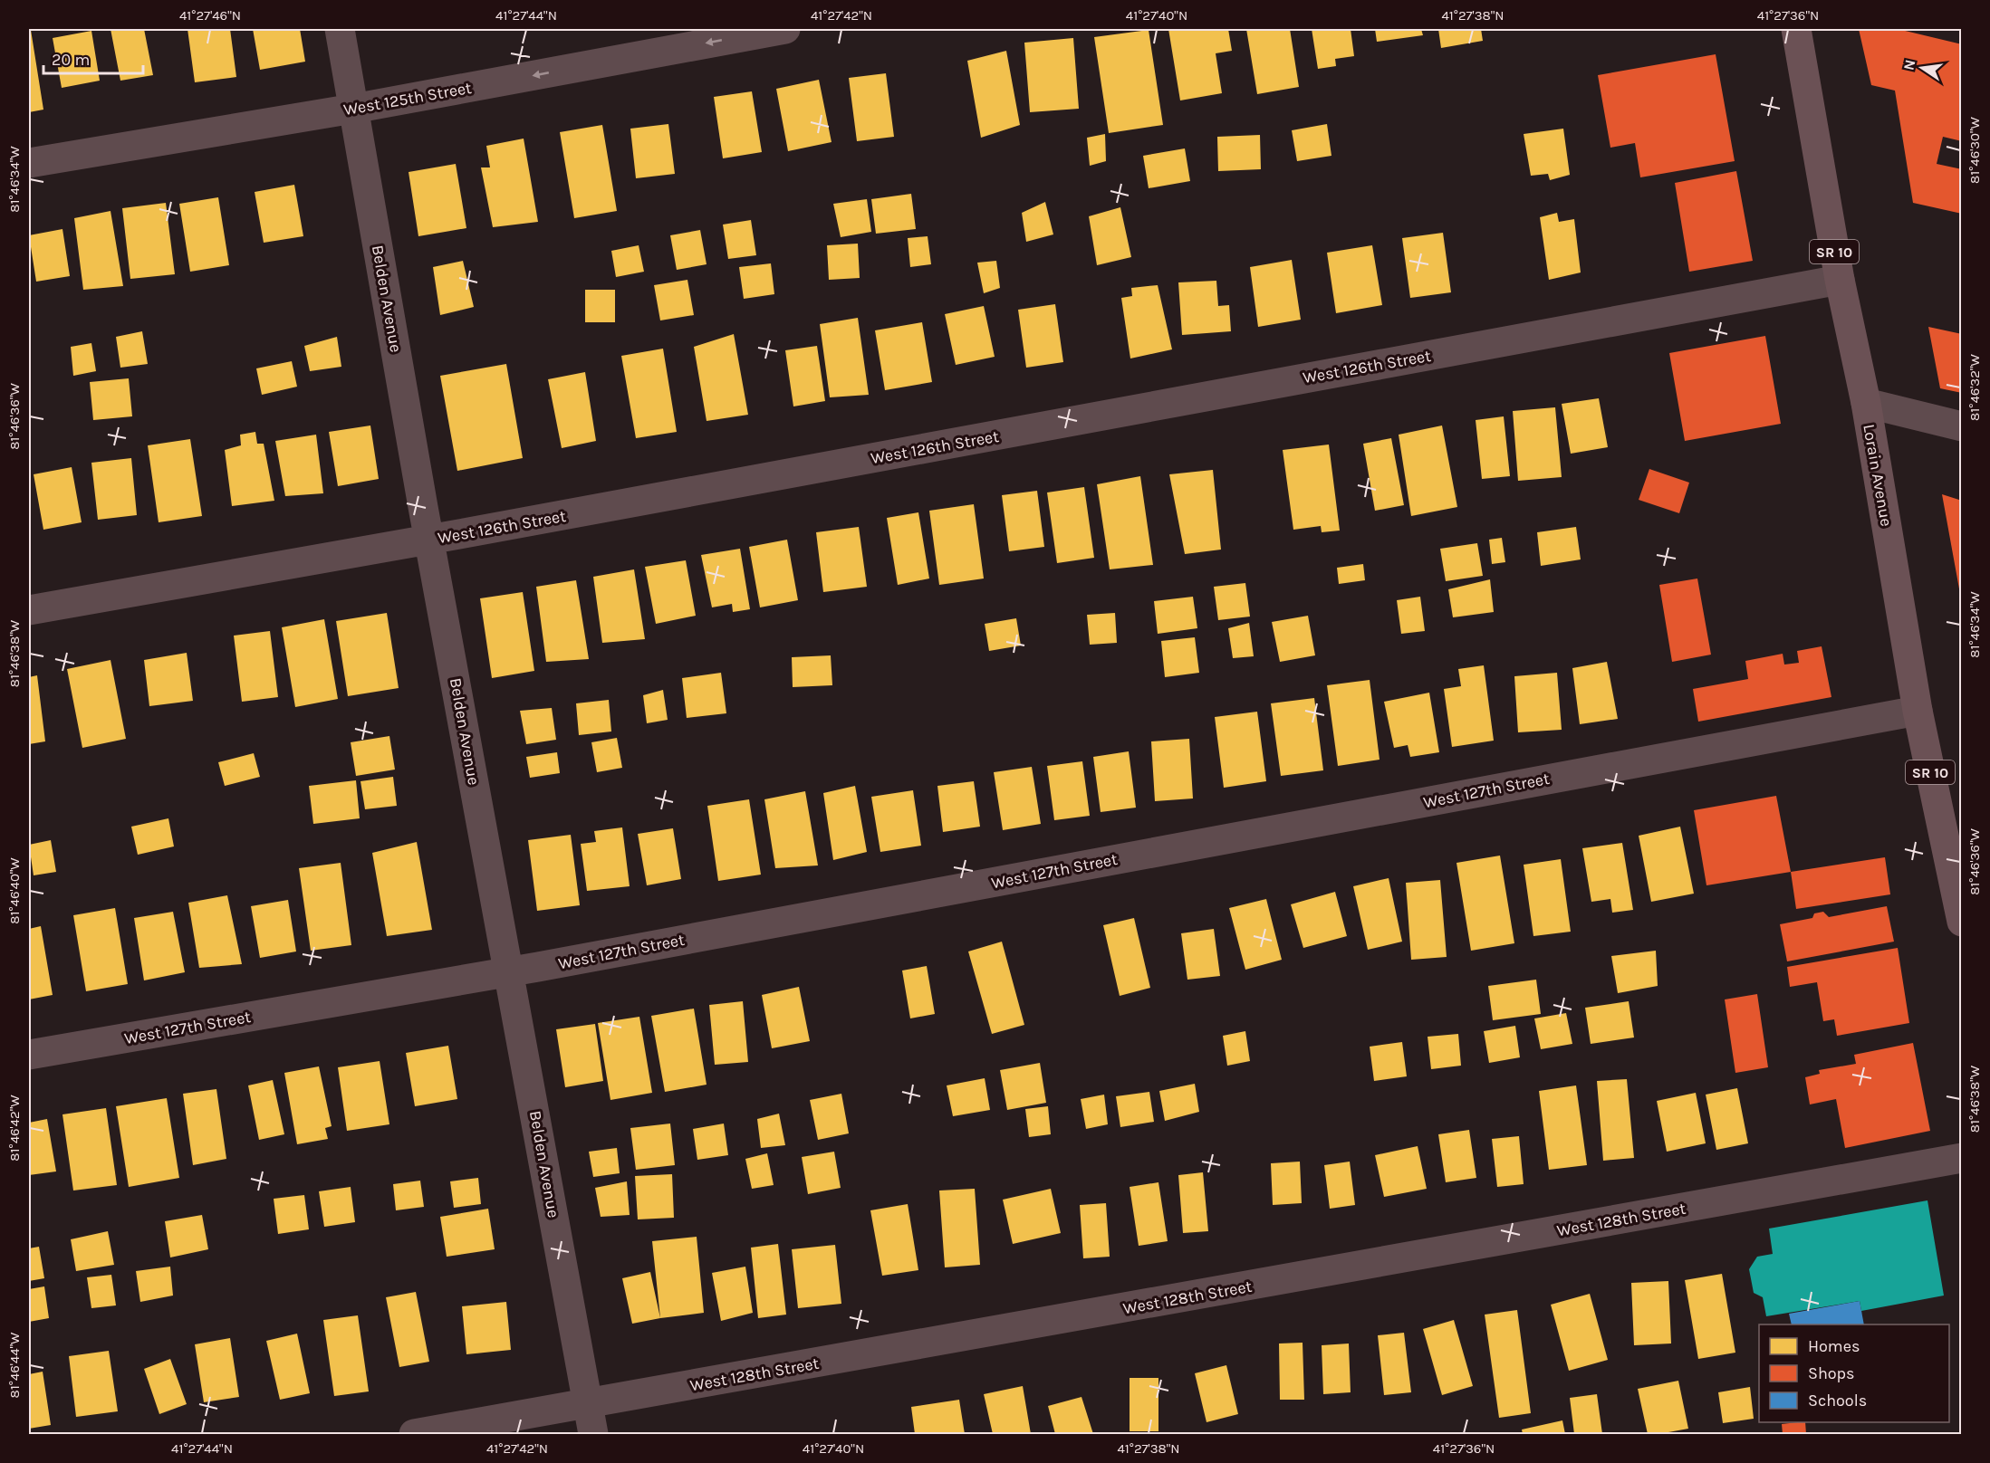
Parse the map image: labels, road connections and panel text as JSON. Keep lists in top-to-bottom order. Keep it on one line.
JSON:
{"streets":{"main road":["SR 10","Lorain Avenue"],"street":["West 125th Street","Belden Avenue","West 126th Street","West 127th Street","West 128th Street"]},"crossings":[["West 125th Street","Belden Avenue"],["Belden Avenue","West 126th Street"],["Belden Avenue","West 127th Street"],["Belden Avenue","West 128th Street"],["West 126th Street","Lorain Avenue"],["Lorain Avenue","West 127th Street"]],"one_way":["West 125th Street"],"legend":["Homes","Shops","Schools"],"scale_bar":"20 m","north":"left","coordinates":["41°27'46\"N","41°27'44\"N","41°27'42\"N","41°27'40\"N","41°27'38\"N","41°27'36\"N","81°46'30\"W","81°46'34\"W","81°46'32\"W","81°46'36\"W","81°46'38\"W","81°46'40\"W","81°46'42\"W","81°46'44\"W"]}
